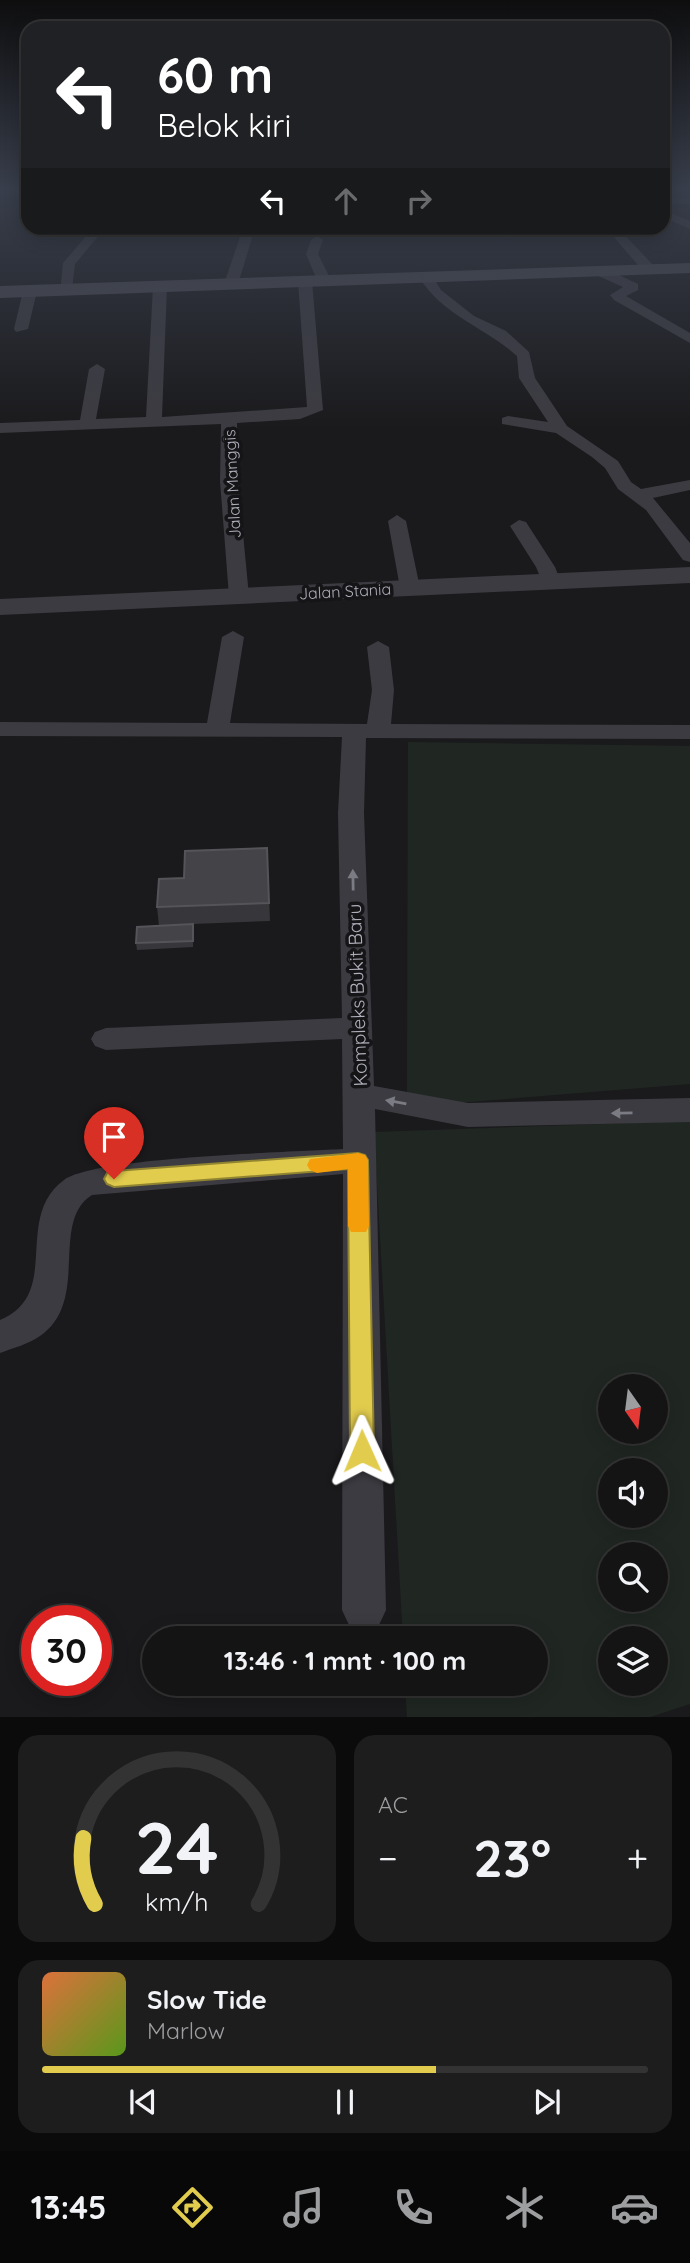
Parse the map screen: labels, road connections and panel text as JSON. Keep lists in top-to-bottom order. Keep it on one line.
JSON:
{"streets":{"street":["Jalan Manggis","Jalan Stania","Kompleks Bukit Baru"]},"crossings":[["Jalan Manggis","Jalan Stania"]],"north":"bottom","page":{"turn":["60 m","Belok kiri"],"limit":"30","trip":"13:46 · 1 mnt · 100 m","tile":"AC","heat":["−","23°","+"],"song":["Slow Tide","Marlow"],"tabs":"13:45","gauge":["24","km/h"]}}
